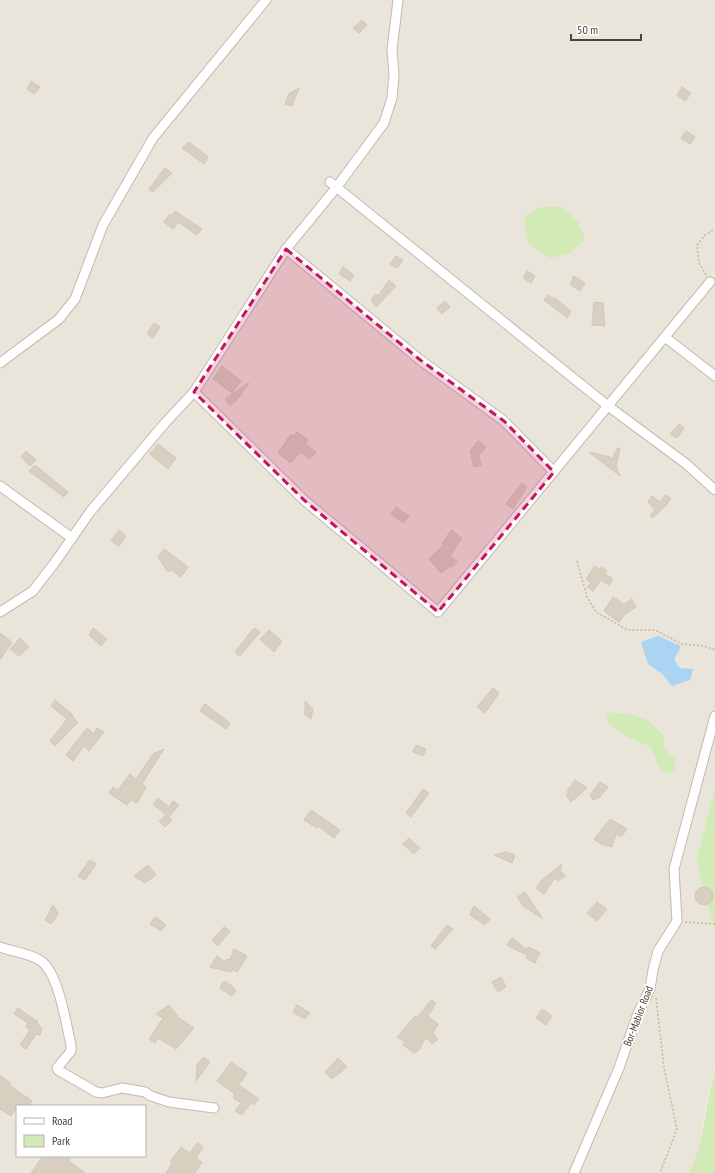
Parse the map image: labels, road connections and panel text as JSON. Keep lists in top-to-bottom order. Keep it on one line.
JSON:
{"streets":{"street":["Bor-Mabior Road"]},"legend":["Road","Park"],"scale_bar":"50 m"}
